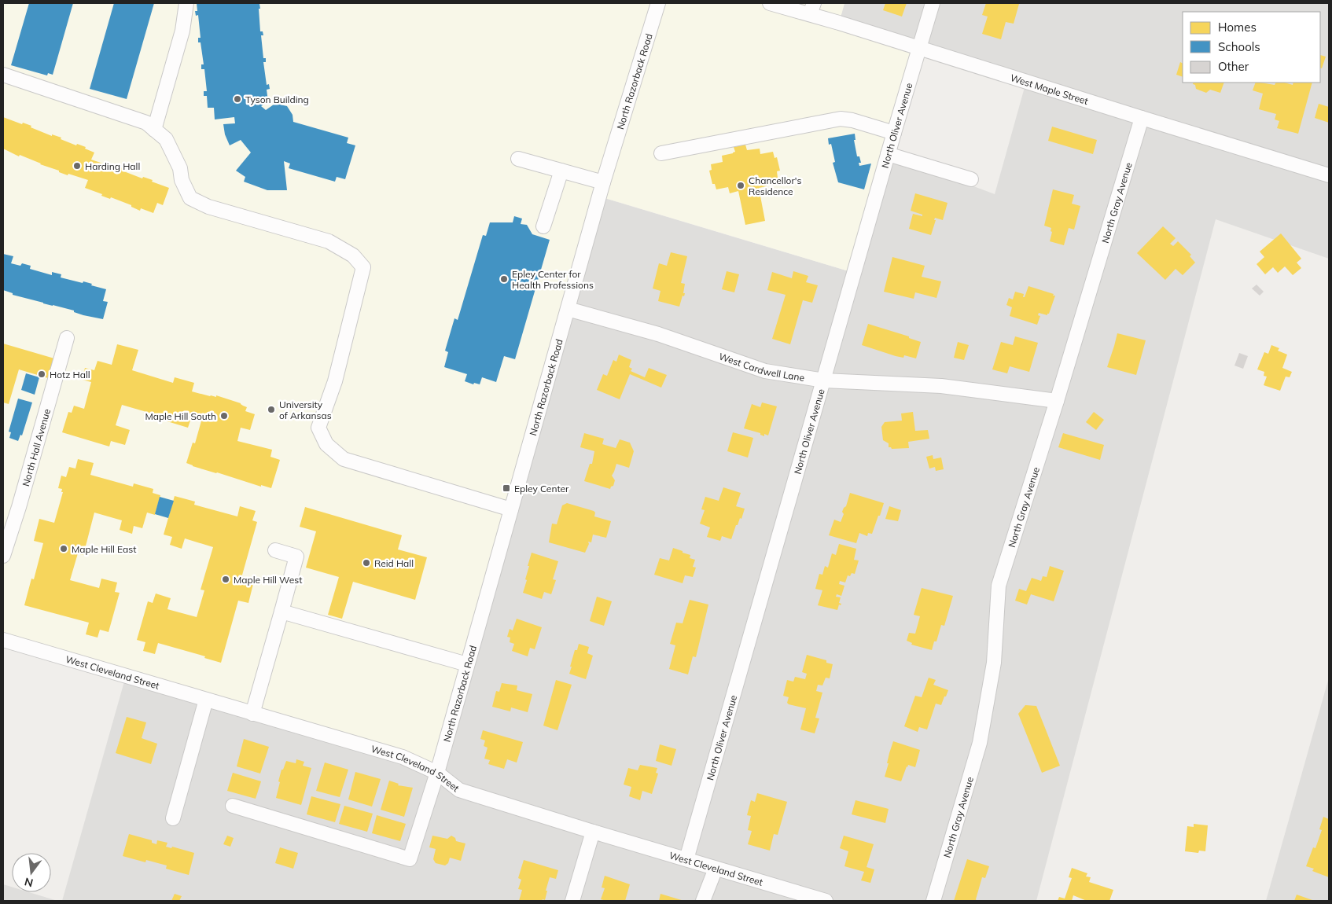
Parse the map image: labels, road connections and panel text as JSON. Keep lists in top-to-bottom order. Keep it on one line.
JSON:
{"streets":{"street":["North Razorback Road","West Maple Street","North Oliver Avenue","North Gray Avenue","West Cardwell Lane","North Hall Avenue","West Cleveland Street"]},"crossings":[["North Razorback Road","West Cardwell Lane"],["North Razorback Road","West Cleveland Street"],["West Maple Street","North Oliver Avenue"],["West Maple Street","North Gray Avenue"],["North Oliver Avenue","West Cardwell Lane"],["North Oliver Avenue","West Cleveland Street"],["North Gray Avenue","West Cardwell Lane"]],"places":{"other":["Tyson Building","Harding Hall","Chancellor's Residence","Epley Center for Health Professions","Hotz Hall","University of Arkansas","Maple Hill South","Maple Hill East","Reid Hall","Maple Hill West"],"transit":["Epley Center"]},"legend":["Homes","Schools","Other"],"north":"bottom"}
